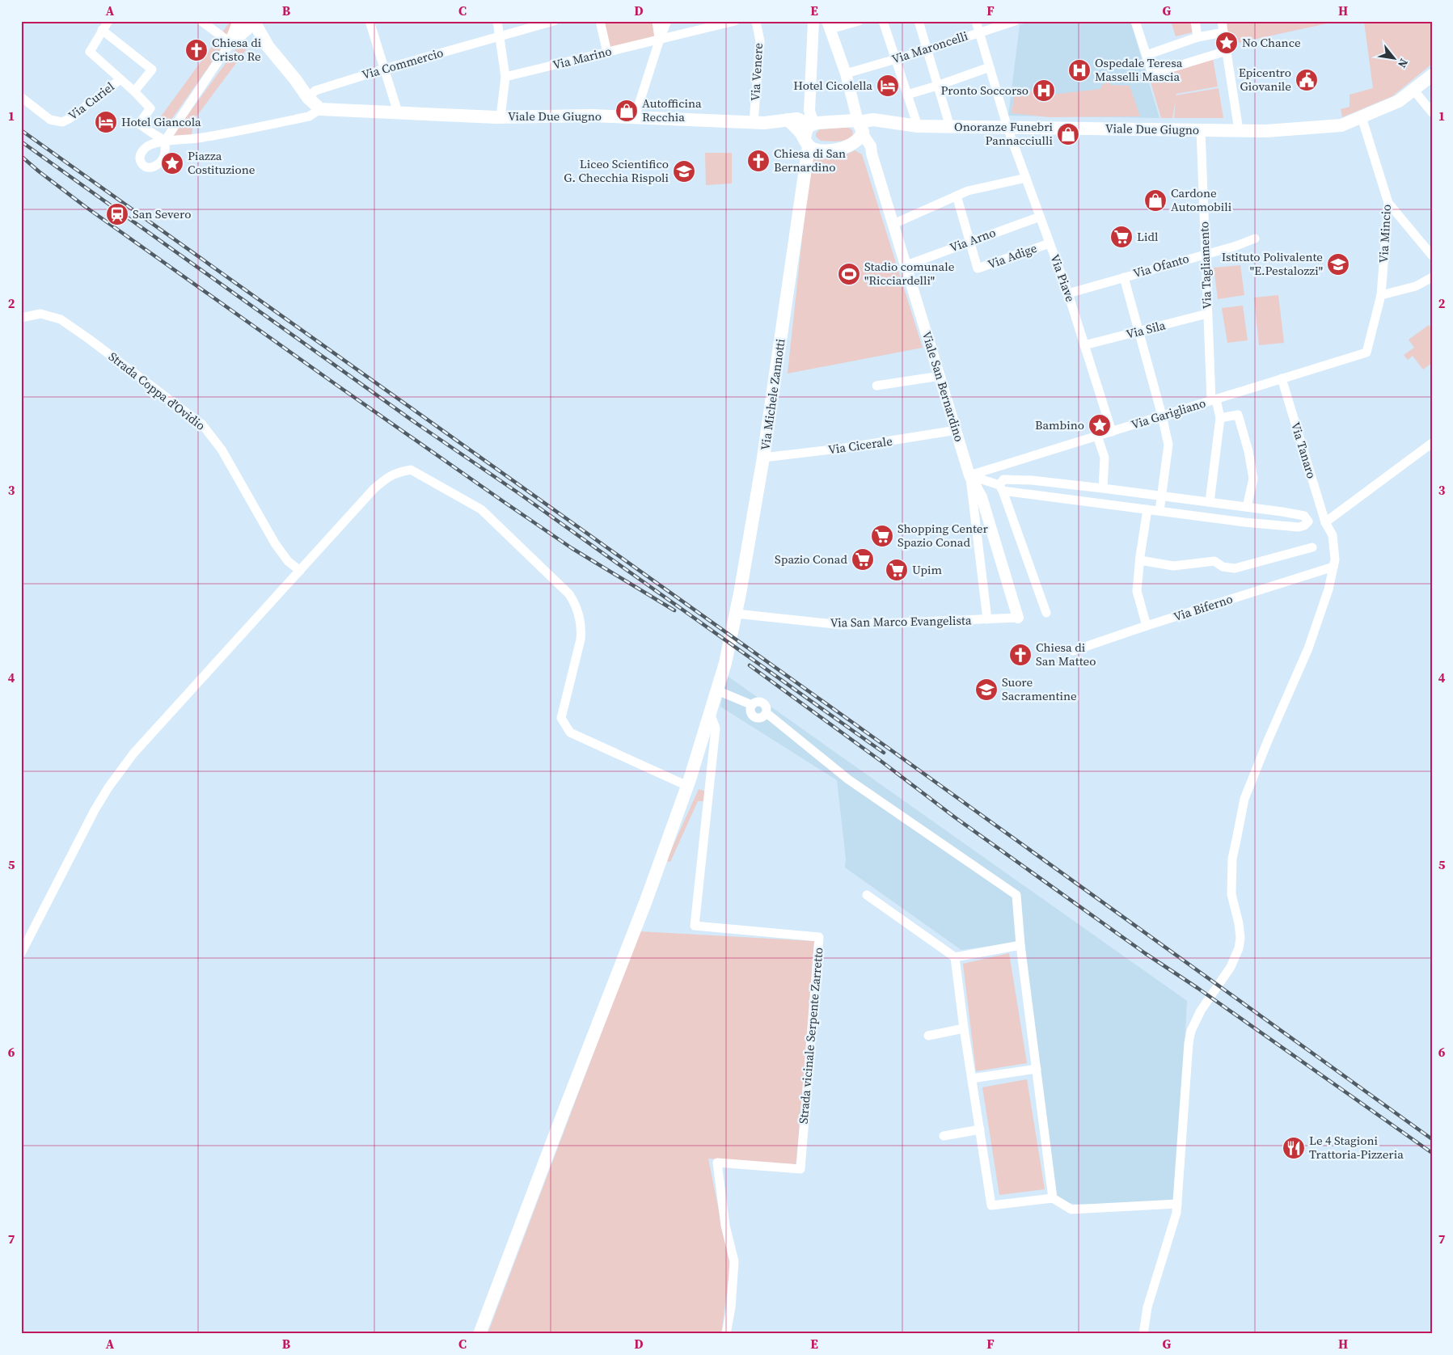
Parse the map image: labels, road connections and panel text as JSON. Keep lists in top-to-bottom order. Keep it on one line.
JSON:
{"streets":{"main road":["Viale Due Giugno","Via Michele Zannotti"],"street":["Via Maroncelli","Via Marino","Via Commercio","Via Venere","Via Curiel","Via Mincio","Via Arno","Via Adige","Via Tagliamento","Via Ofanto","Via Piave","Via Sila","Viale San Bernardino","Strada Coppa d'Ovidio","Via Garigliano","Via Cicerale","Via Tanaro","Via Biferno","Via San Marco Evangelista","Strada vicinale Serpente Zarretto"]},"crossings":[["Via Maroncelli","Via Piave"],["Via Venere","Viale Due Giugno"],["Viale Due Giugno","Via Mincio"],["Viale Due Giugno","Via Tagliamento"],["Viale Due Giugno","Via Piave"],["Viale Due Giugno","Viale San Bernardino"],["Viale Due Giugno","Via Michele Zannotti"],["Via Mincio","Via Garigliano"],["Via Arno","Via Adige"],["Via Arno","Via Piave"],["Via Arno","Viale San Bernardino"],["Via Adige","Via Piave"],["Via Tagliamento","Via Ofanto"],["Via Tagliamento","Via Sila"],["Via Tagliamento","Via Garigliano"],["Via Ofanto","Via Piave"],["Via Piave","Via Sila"],["Via Piave","Via Garigliano"],["Viale San Bernardino","Via Garigliano"],["Viale San Bernardino","Via Cicerale"],["Viale San Bernardino","Via San Marco Evangelista"],["Via Michele Zannotti","Via Cicerale"],["Via Michele Zannotti","Via San Marco Evangelista"],["Via Michele Zannotti","Strada vicinale Serpente Zarretto"],["Via Garigliano","Via Tanaro"],["Via Tanaro","Via Biferno"]],"places":{"place":["No Chance","Piazza Costituzione","Bambino"],"church":["Chiesa di Cristo Re","Chiesa di San Bernardino","Chiesa di San Matteo"],"hospital":["Ospedale Teresa Masselli Mascia","Pronto Soccorso"],"public building":["Epicentro Giovanile"],"hotel":["Hotel Cicolella","Hotel Giancola"],"shop":["Autofficina Recchia","Onoranze Funebri Pannacciulli","Cardone Automobili"],"school or university":["Liceo Scientifico G. Checchia Rispoli","Istituto Polivalente \"E.Pestalozzi\"","Suore Sacramentine"],"station":["San Severo"],"supermarket":["Lidl","Shopping Center Spazio Conad","Spazio Conad","Upim"],"sports":["Stadio comunale \"Ricciardelli\""],"restaurant":["Le 4 Stagioni Trattoria-Pizzeria"]},"north":"bottom right","grid":{"columns":["A","B","C","D","E","F","G","H"],"rows":["1","2","3","4","5","6","7"]}}
